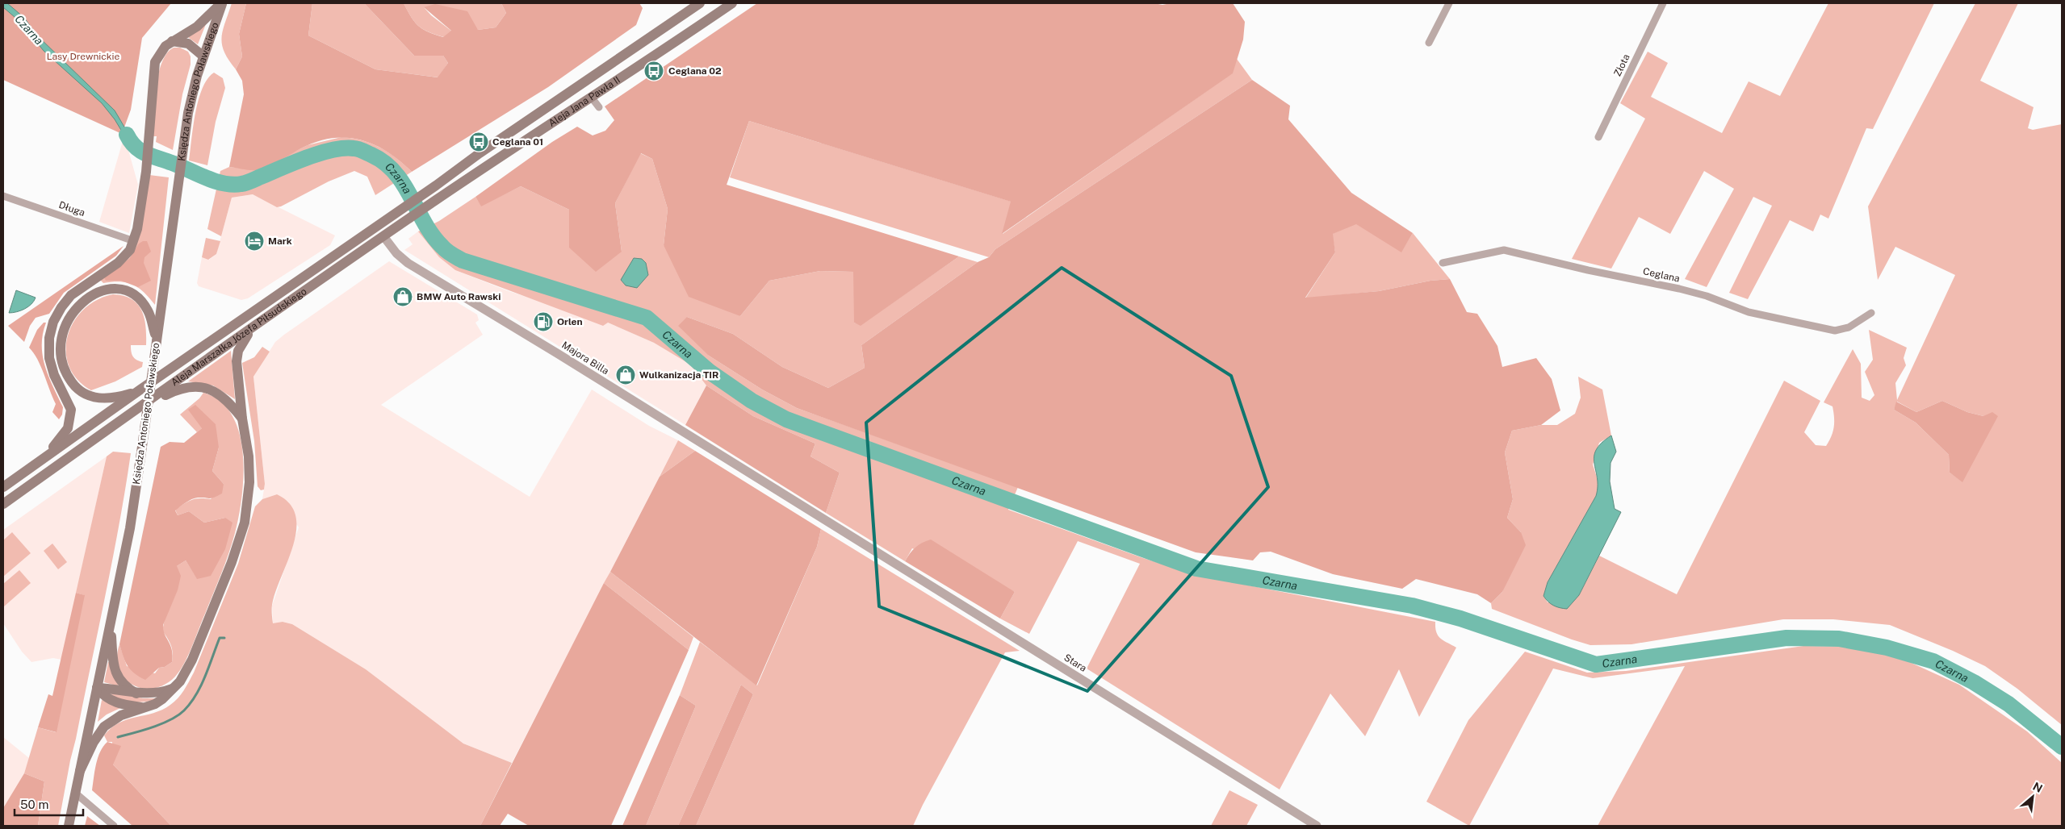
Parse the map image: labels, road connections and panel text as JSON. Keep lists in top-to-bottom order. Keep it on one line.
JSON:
{"streets":{"main road":["Księdza Antoniego Poławskiego","Aleja Jana Pawła II","Aleja Marszałka Józefa Piłsudskiego"],"street":["Złota","Długa","Ceglana","Majora Billa","Stara"]},"crossings":[["Aleja Jana Pawła II","Aleja Marszałka Józefa Piłsudskiego"],["Aleja Marszałka Józefa Piłsudskiego","Majora Billa"],["Majora Billa","Stara"]],"water":["Czarna"],"parks":["Lasy Drewnickie"],"places":{"bus stop":["Ceglana 02","Ceglana 01"],"hotel":["Mark"],"shop":["BMW Auto Rawski","Wulkanizacja TIR"],"fuel station":["Orlen"]},"scale_bar":"50 m","north":"top right"}
